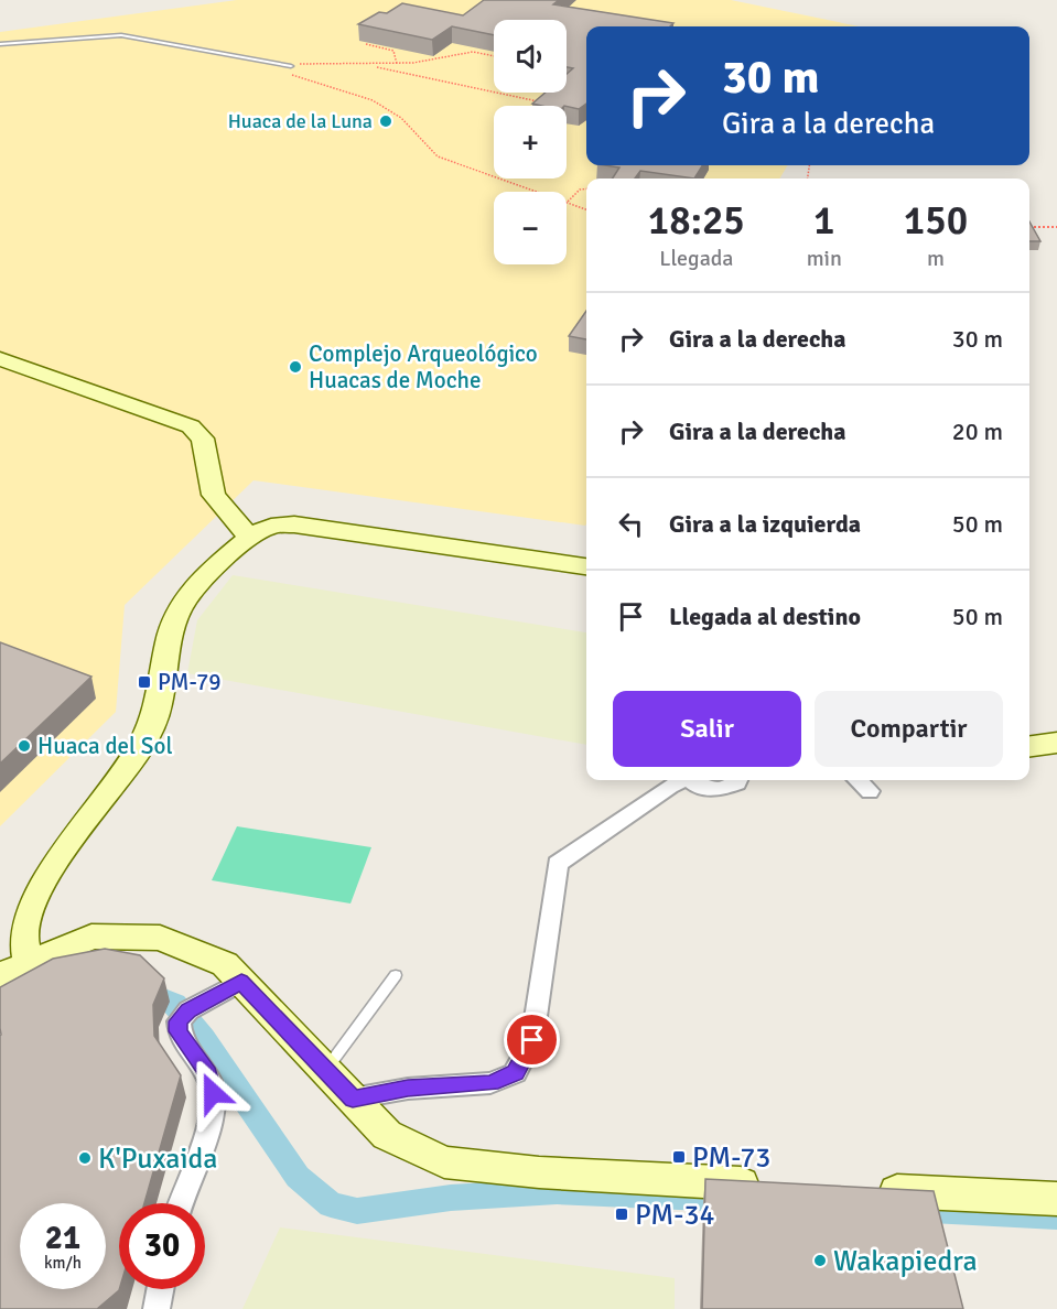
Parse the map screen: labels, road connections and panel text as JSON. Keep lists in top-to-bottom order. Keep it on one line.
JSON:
{"places":{"other":["Huaca de la Luna","Complejo Arqueológico Huacas de Moche","Huaca del Sol","K'Puxaida","Wakapiedra"],"transit":["PM-79","PM-73","PM-34"]},"page":{"map_buttons":["+","−"],"turn":["30 m","Gira a la derecha"],"eta":["18:25","Llegada","1","min","150","m"],"list":[{"name":"Gira a la derecha","value":"30 m"},{"name":"Gira a la derecha","value":"20 m"},{"name":"Gira a la izquierda","value":"50 m"},{"name":"Llegada al destino","value":"50 m"}],"buttons":["Salir","Compartir"],"speed":"21 km/h","limit":"30"}}
